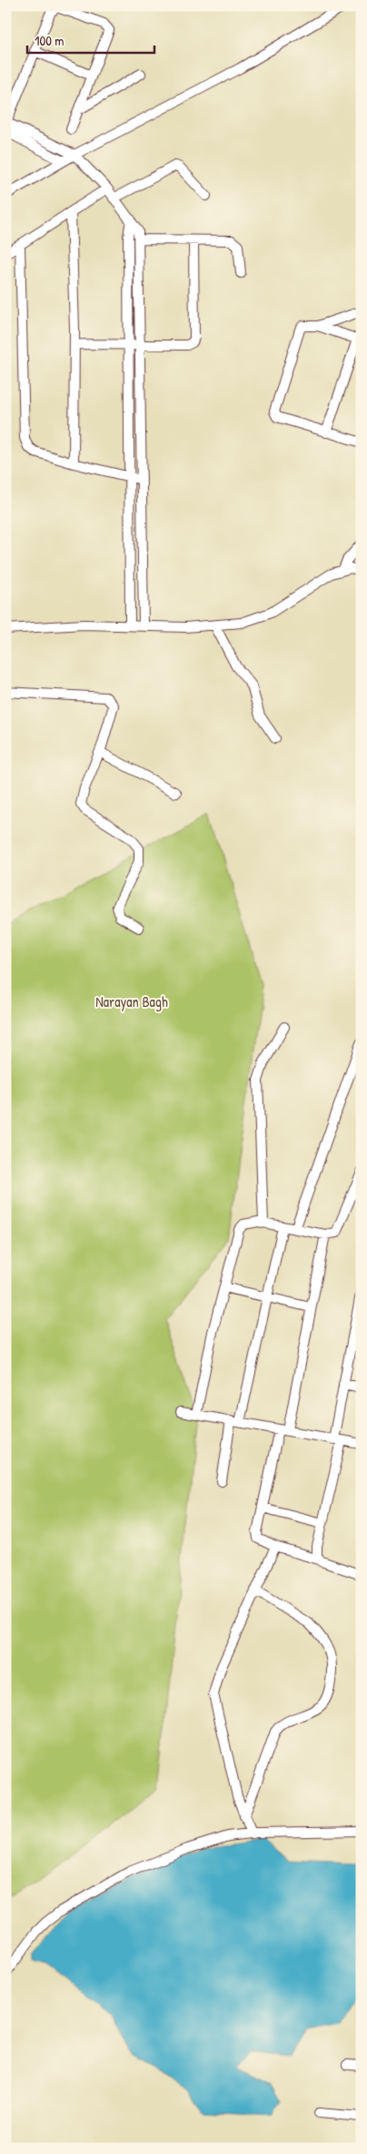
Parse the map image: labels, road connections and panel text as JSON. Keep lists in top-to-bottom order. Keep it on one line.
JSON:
{"parks":["Narayan Bagh"],"scale_bar":"100 m"}
